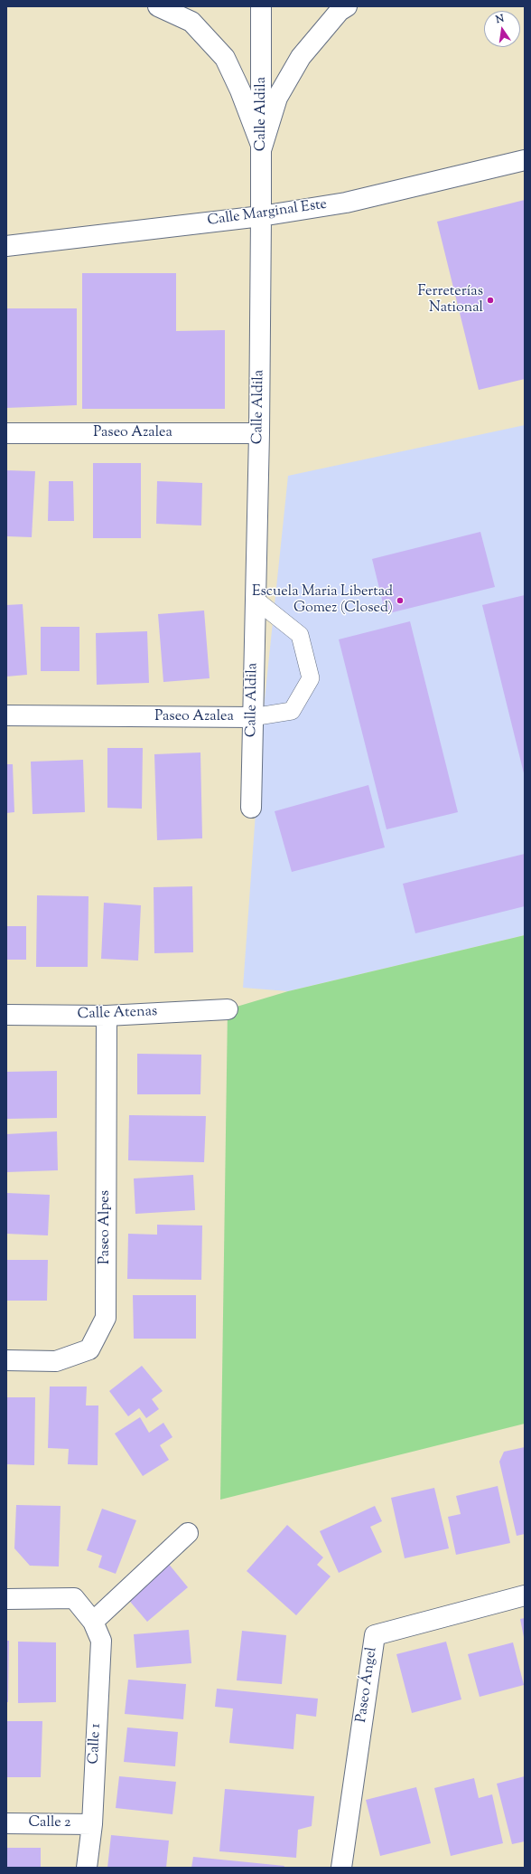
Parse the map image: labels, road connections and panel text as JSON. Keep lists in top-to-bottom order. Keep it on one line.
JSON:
{"streets":{"street":["Calle Aldila","Calle Marginal Este","Paseo Azalea","Calle Atenas","Paseo Alpes","Paseo Ángel","Calle 1","Calle 2"]},"crossings":[["Calle Aldila","Calle Marginal Este"],["Calle Aldila","Paseo Azalea"],["Calle Atenas","Paseo Alpes"],["Calle 1","Calle 2"]],"places":["Ferreterías National","Escuela Maria Libertad Gomez (Closed)"],"north":"top"}
